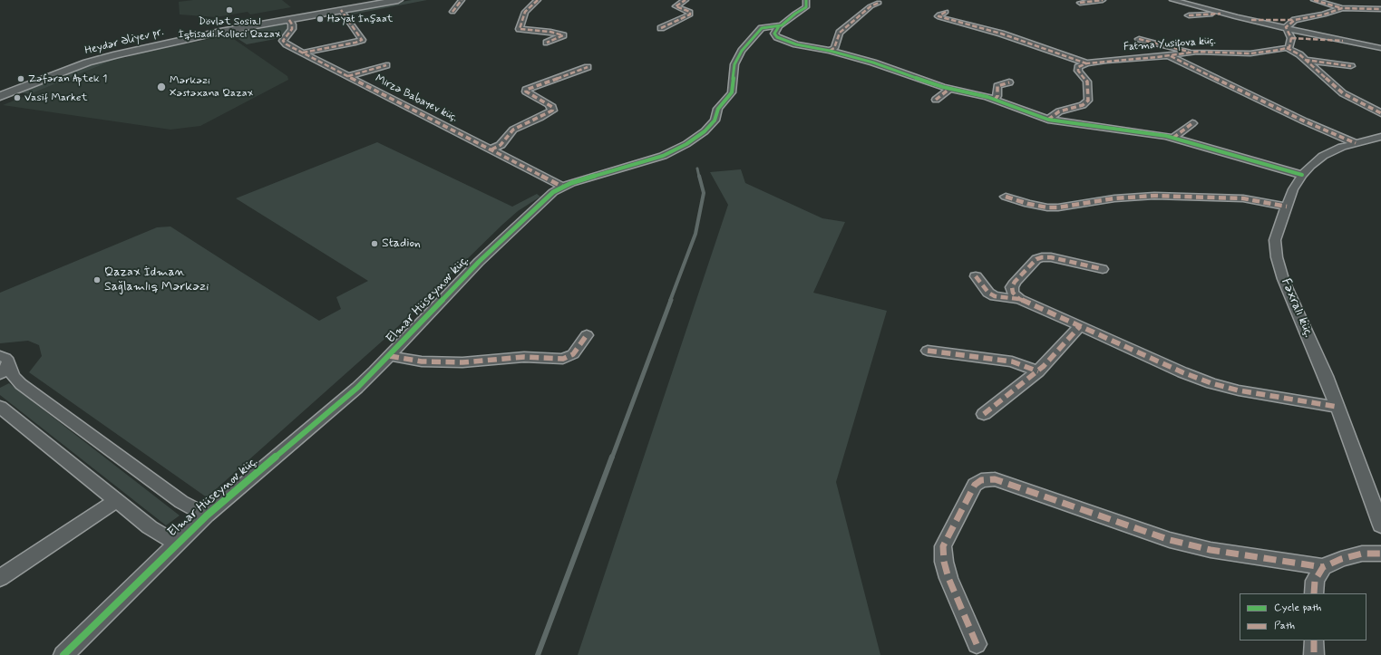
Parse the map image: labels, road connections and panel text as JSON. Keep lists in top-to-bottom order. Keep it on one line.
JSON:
{"streets":{"main road":["Heydər Əliyev pr."],"street":["Fatma Yusifova küç.","Mirzə Babayev küç.","Elmar Hüseynov küç.","Fəxralı küç."]},"crossings":[["Mirzə Babayev küç.","Elmar Hüseynov küç."]],"places":["Dövlət Sosial İqtisadi Kolleci Qazax","Həyat İnşaat","Zəfəran Aptek 1","Mərkəzi Xəstəxana Qazax","Vasif Market","Stadion","Qazax İdman Sağlamlıq Mərkəzi"],"legend":["Cycle path","Path"]}
